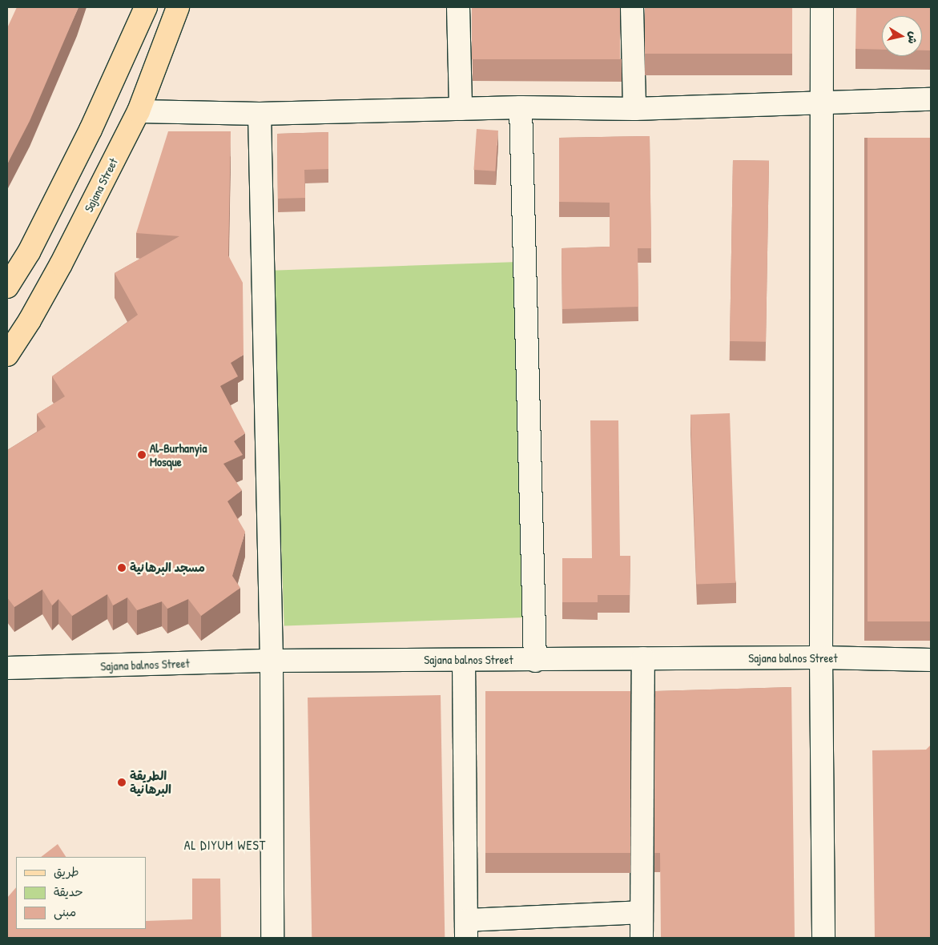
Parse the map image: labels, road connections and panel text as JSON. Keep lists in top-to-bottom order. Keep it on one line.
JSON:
{"streets":{"main road":["Sajana Street"],"street":["Sajana balnos Street"]},"districts":["AL DIYUM WEST"],"places":["Al-Burhanyia Mosque","مسجد البرهانية","الطريقة البرهانية"],"legend":["طريق","حديقة","مبنى"],"north":"right"}
